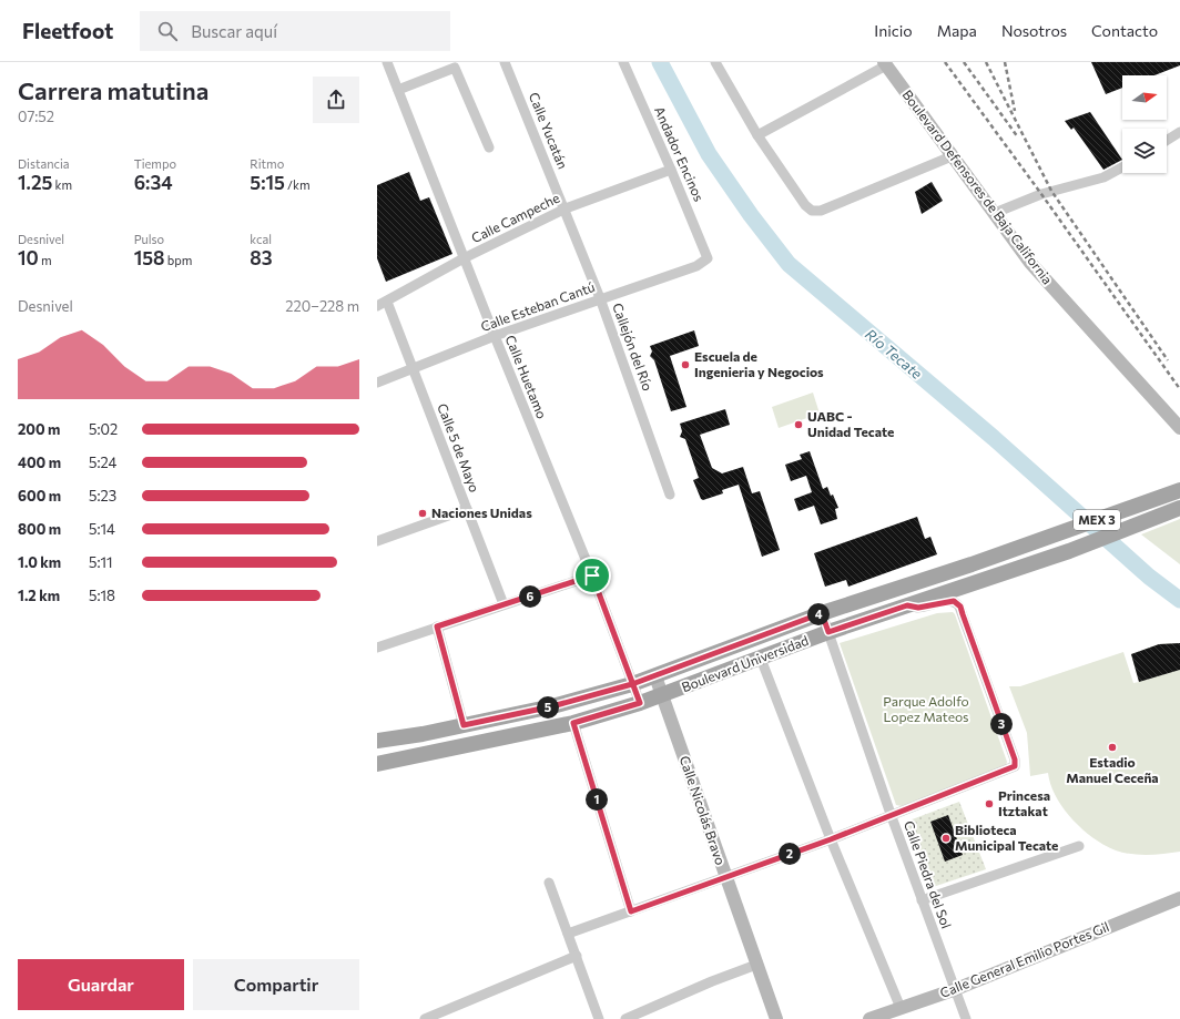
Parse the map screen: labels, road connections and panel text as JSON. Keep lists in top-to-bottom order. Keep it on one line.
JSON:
{"streets":{"main road":["MEX 3","Boulevard Universidad"],"street":["Calle Yucatán","Andador Encinos","Boulevard Defensores de Baja California","Calle Campeche","Calle Esteban Cantú","Callejón del Río","Calle Huetamo","Calle 5 de Mayo","Calle Nicolás Bravo","Calle Piedra del Sol","Calle General Emilio Portes Gil"]},"crossings":[["Calle Yucatán","Calle Campeche"],["Calle Yucatán","Callejón del Río"],["Andador Encinos","Calle Campeche"],["Andador Encinos","Calle Esteban Cantú"],["Calle Campeche","Callejón del Río"],["Calle Campeche","Calle Huetamo"],["Calle Campeche","Calle 5 de Mayo"],["Calle Esteban Cantú","Callejón del Río"],["Calle Esteban Cantú","Calle Huetamo"],["Calle Esteban Cantú","Calle 5 de Mayo"],["Calle Huetamo","Boulevard Universidad"],["Boulevard Universidad","Calle Nicolás Bravo"],["Boulevard Universidad","Calle Piedra del Sol"],["Calle Piedra del Sol","Calle General Emilio Portes Gil"]],"water":["Río Tecate"],"parks":["Parque Adolfo Lopez Mateos"],"places":["Escuela de Ingenieria y Negocios","UABC - Unidad Tecate","Naciones Unidas","Estadio Manuel Ceceña","Princesa Itztakat","Biblioteca Municipal Tecate"],"north":"right","page":{"header":"Fleetfoot","search":"Buscar aquí","nav":["Inicio","Mapa","Nosotros","Contacto"],"heading":["Carrera matutina","07:52"],"stats":[["Distancia","1.25 km"],["Tiempo","6:34"],["Ritmo","5:15 /km"],["Desnivel","10 m"],["Pulso","158 bpm"],["kcal","83"]],"chart":["Desnivel","220–228 m"],"list":[{"name":"200 m","note":"5:02"},{"name":"400 m","note":"5:24"},{"name":"600 m","note":"5:23"},{"name":"800 m","note":"5:14"},{"name":"1.0 km","note":"5:11"},{"name":"1.2 km","note":"5:18"}],"pins":["6","4","5","3","1","2"],"buttons":["Guardar","Compartir"]}}
